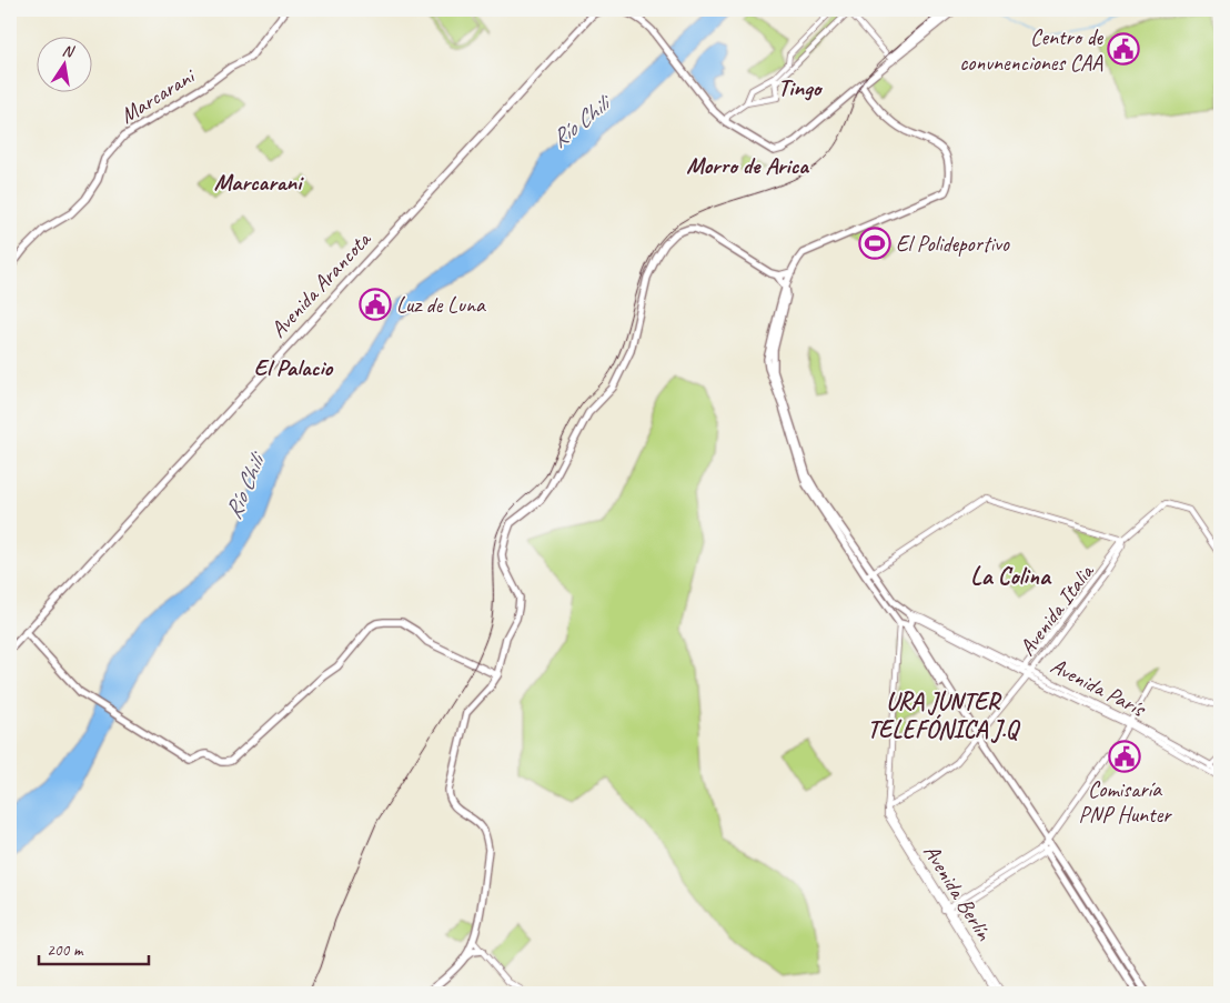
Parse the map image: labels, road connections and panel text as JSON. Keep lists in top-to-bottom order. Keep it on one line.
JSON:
{"streets":{"main road":["Marcarani","Avenida Arancota"],"street":["Avenida Italia","Avenida París","Avenida Berlín"]},"crossings":[["Avenida Italia","Avenida París"],["Avenida Italia","Avenida Berlín"],["Avenida París","Avenida Berlín"]],"districts":["Tingo","Morro de Arica","Marcarani","El Palacio","La Colina","URA JUNTER TELEFÓNICA J.Q"],"water":["Río Chili"],"places":{"public building":["Centro de convnenciones CAA","Luz de Luna","Comisaría PNP Hunter"],"sports":["El Polideportivo"]},"scale_bar":"200 m","north":"top"}
